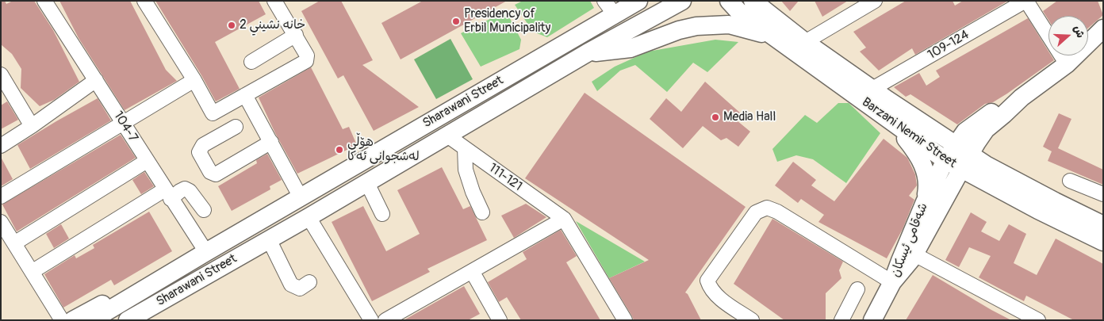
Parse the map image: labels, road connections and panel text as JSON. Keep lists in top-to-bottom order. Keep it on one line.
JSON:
{"streets":{"main road":["Sharawani Street","Barzani Nemir Street","شەقامی ئیسکان"],"street":["109-124","104-7","111-121"]},"crossings":[["109-124","Barzani Nemir Street"],["Sharawani Street","104-7"],["Sharawani Street","111-121"],["Barzani Nemir Street","شەقامی ئیسکان"]],"places":["Presidency of Erbil Municipality","خانه نشيني 2","Media Hall","هۆڵی لەشجوانی ئەکا"],"north":"right"}
